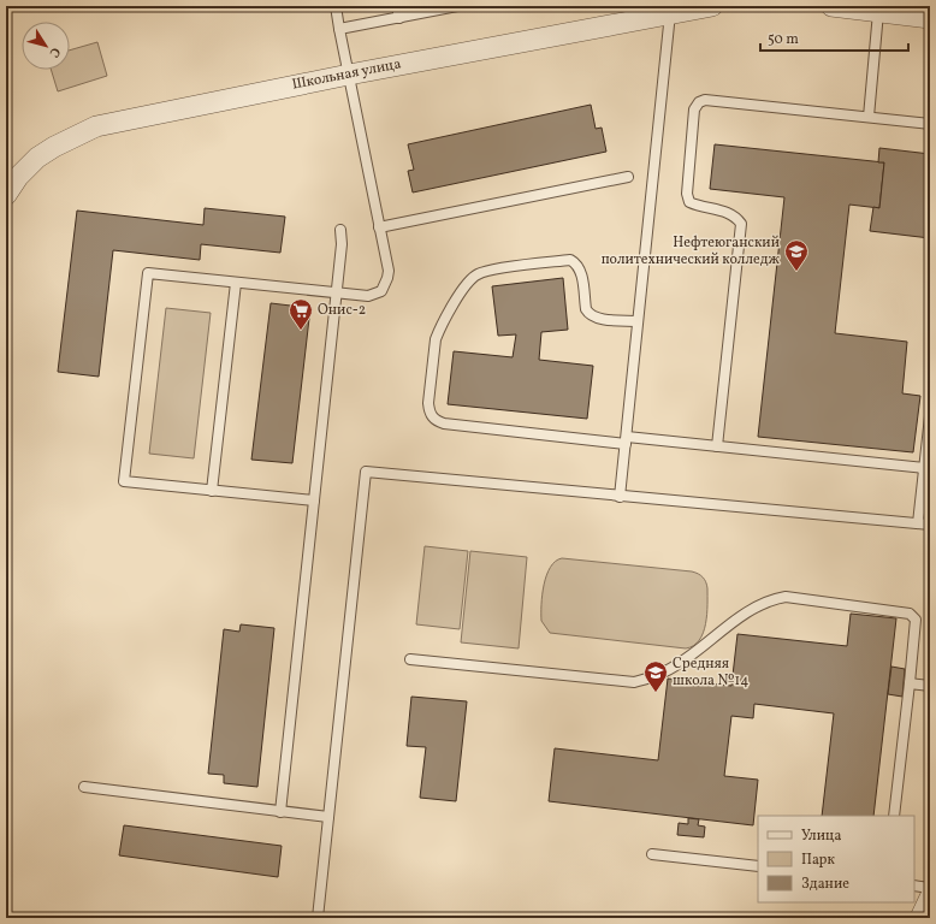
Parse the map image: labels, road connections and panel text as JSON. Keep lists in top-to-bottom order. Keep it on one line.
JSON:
{"streets":{"street":["Школьная улица"]},"places":{"school or university":["Нефтеюганский политехнический колледж","Средняя школа №14"],"supermarket":["Онис-2"]},"legend":["Улица","Парк","Здание"],"scale_bar":"50 m","north":"bottom right"}
